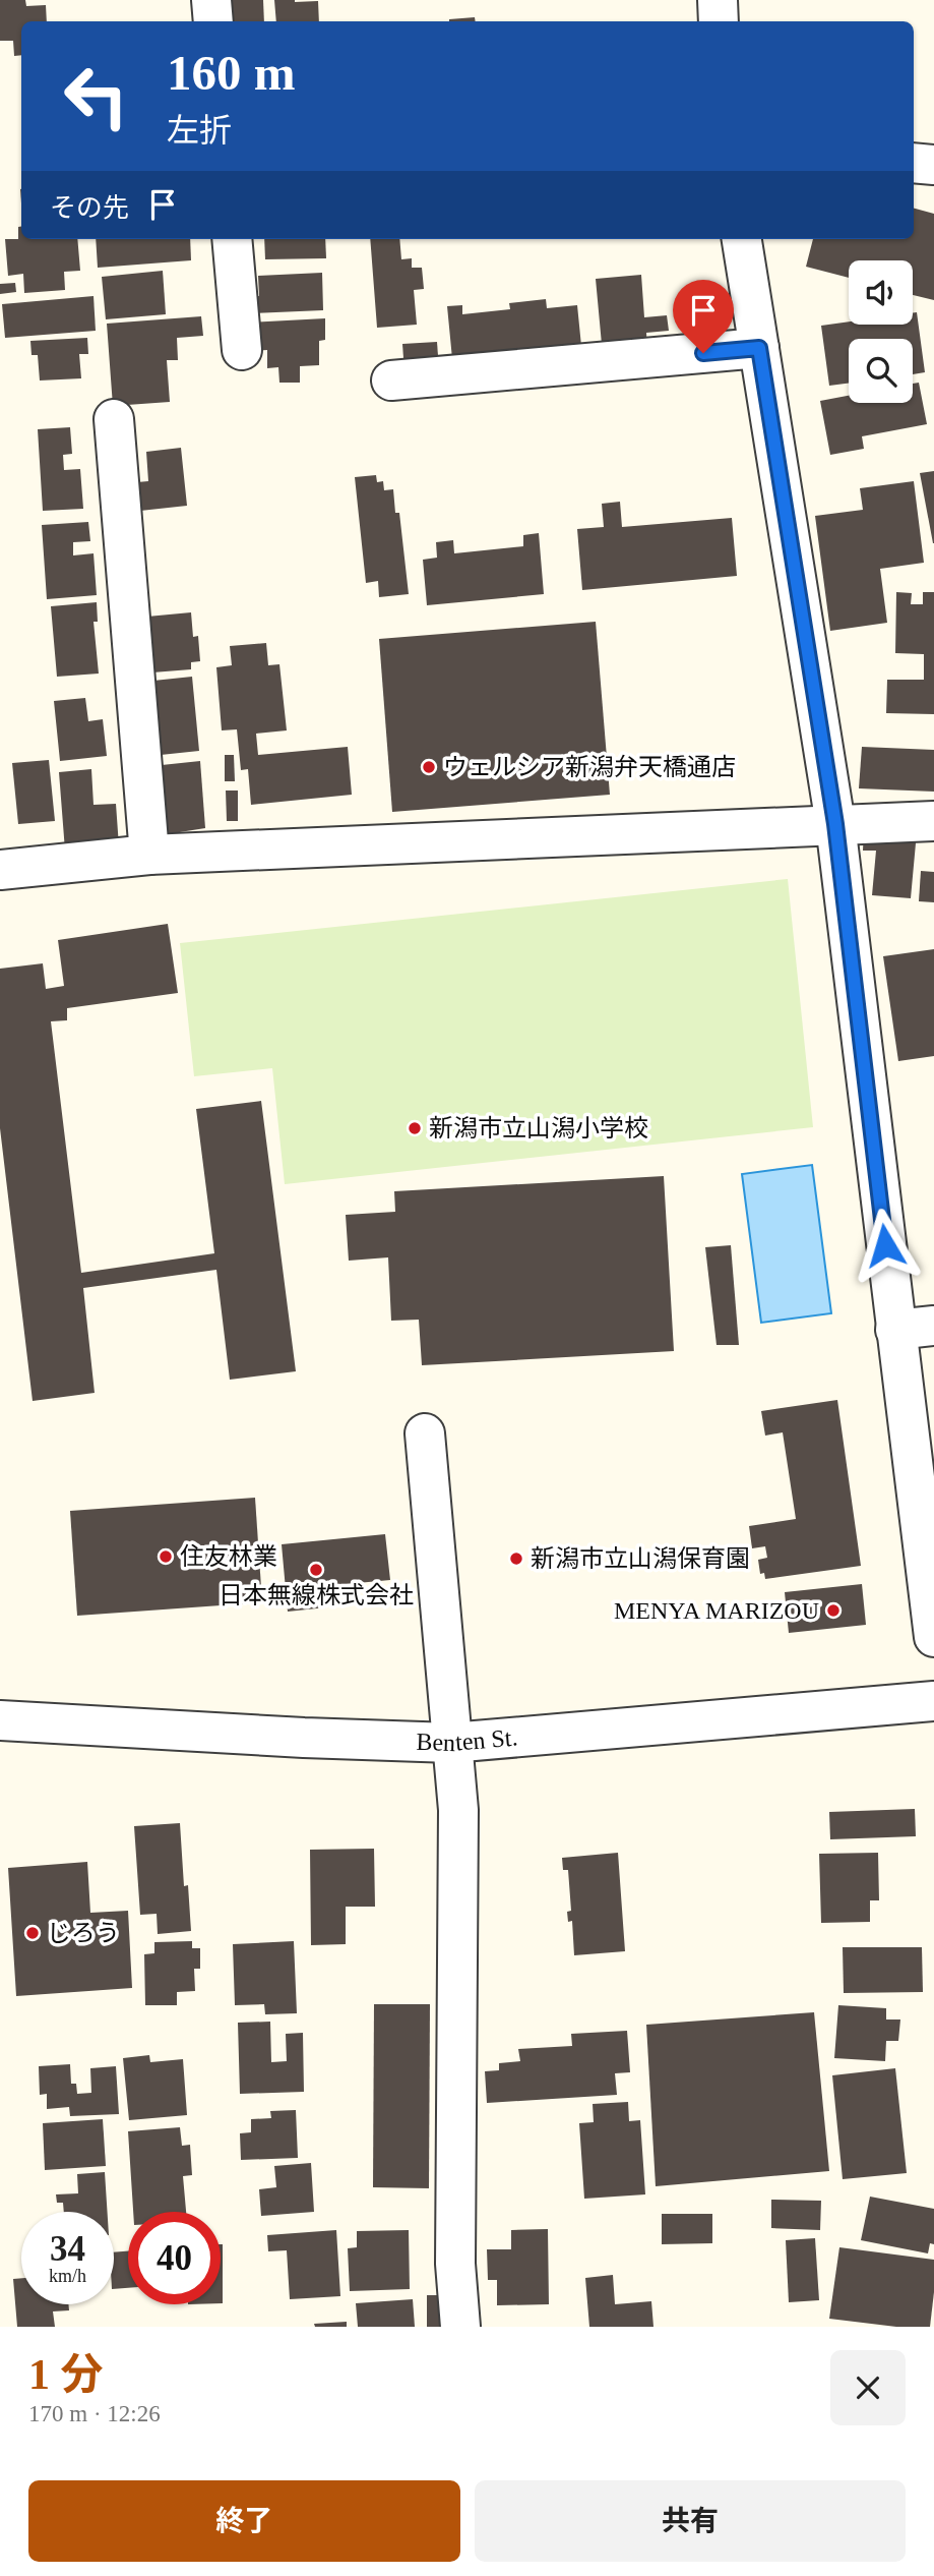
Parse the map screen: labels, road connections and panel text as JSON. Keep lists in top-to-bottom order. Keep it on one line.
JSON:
{"streets":{"street":["Benten St."]},"places":["ウェルシア新潟弁天橋通店","新潟市立山潟小学校","住友林業","新潟市立山潟保育園","日本無線株式会社","MENYA MARIZOU","じろう"],"page":{"turn":["160 m","左折"],"then":"その先","speed":"34 km/h","limit":"40","heading":["1 分","170 m · 12:26"],"buttons":["終了","共有"]}}
